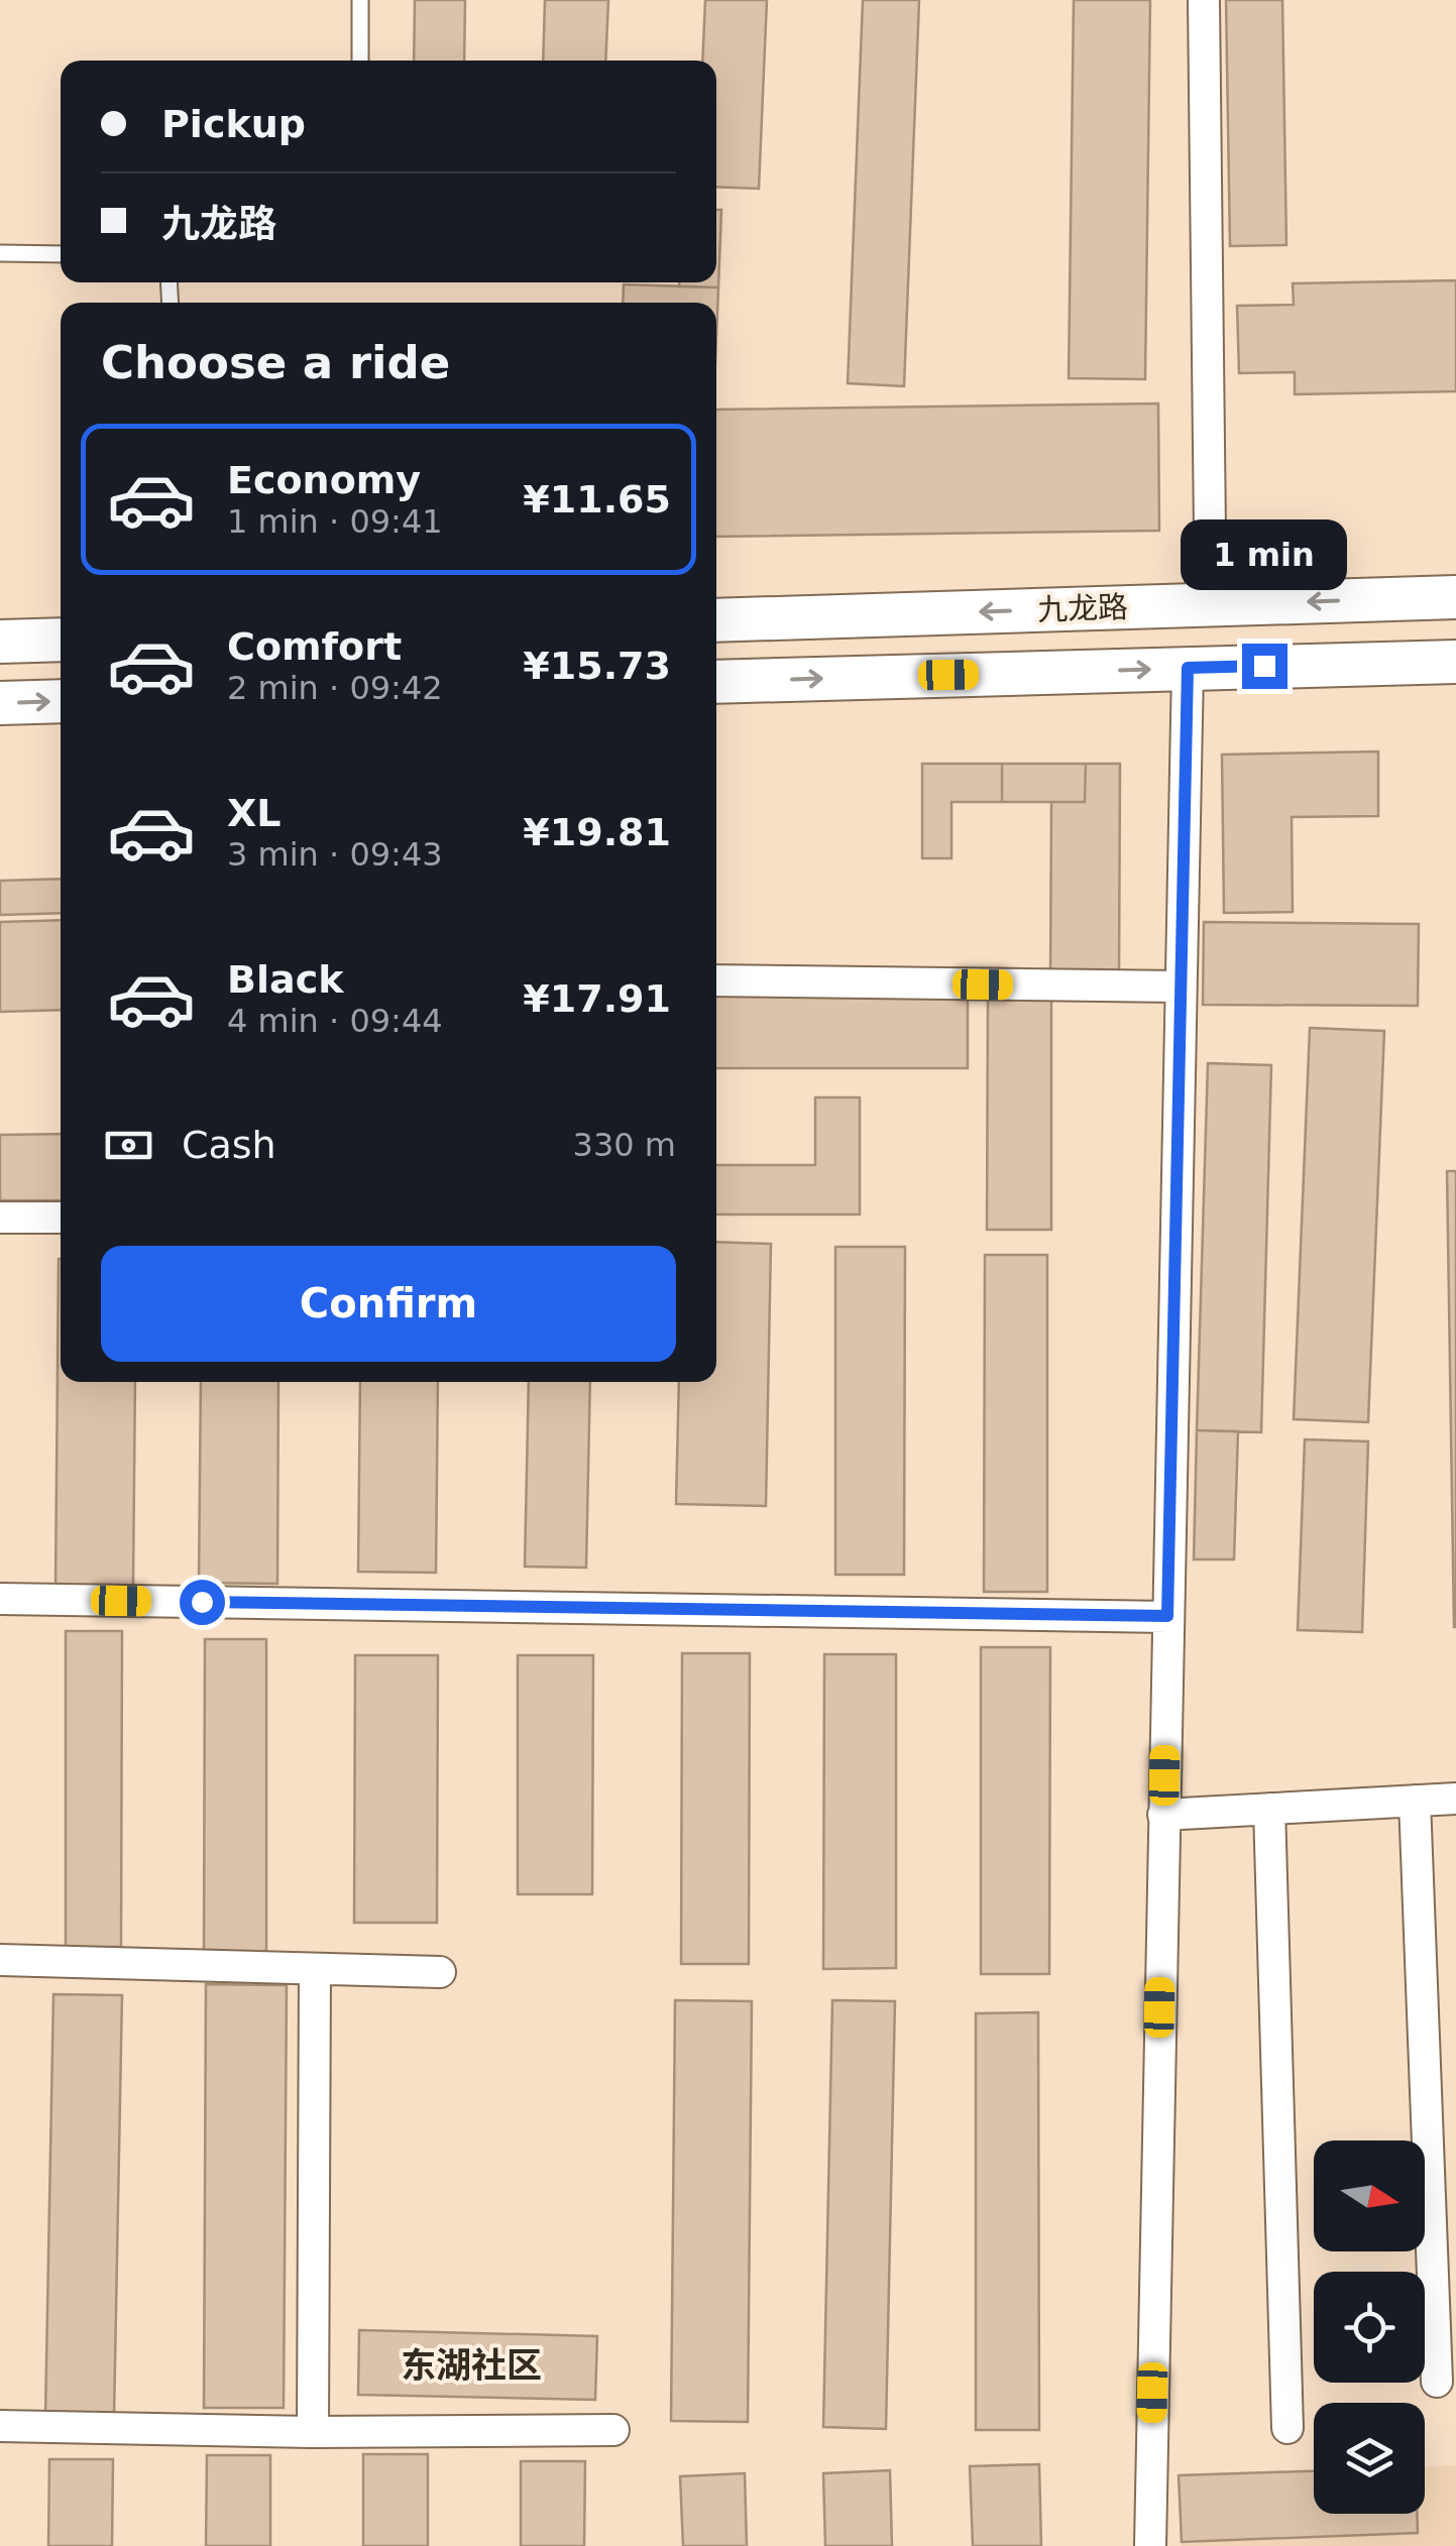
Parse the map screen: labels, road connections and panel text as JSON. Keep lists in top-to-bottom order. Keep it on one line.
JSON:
{"streets":{"main road":["九龙路"]},"districts":["东湖社区"],"north":"right","page":{"banner":["Pickup","九龙路"],"heading":"Choose a ride","list":[{"name":"Economy","note":"1 min · 09:41","value":"¥11.65"},{"name":"Comfort","note":"2 min · 09:42","value":"¥15.73"},{"name":"XL","note":"3 min · 09:43","value":"¥19.81"},{"name":"Black","note":"4 min · 09:44","value":"¥17.91"}],"bubble":"1 min","pay":["Cash","330 m"],"buttons":"Confirm"}}
